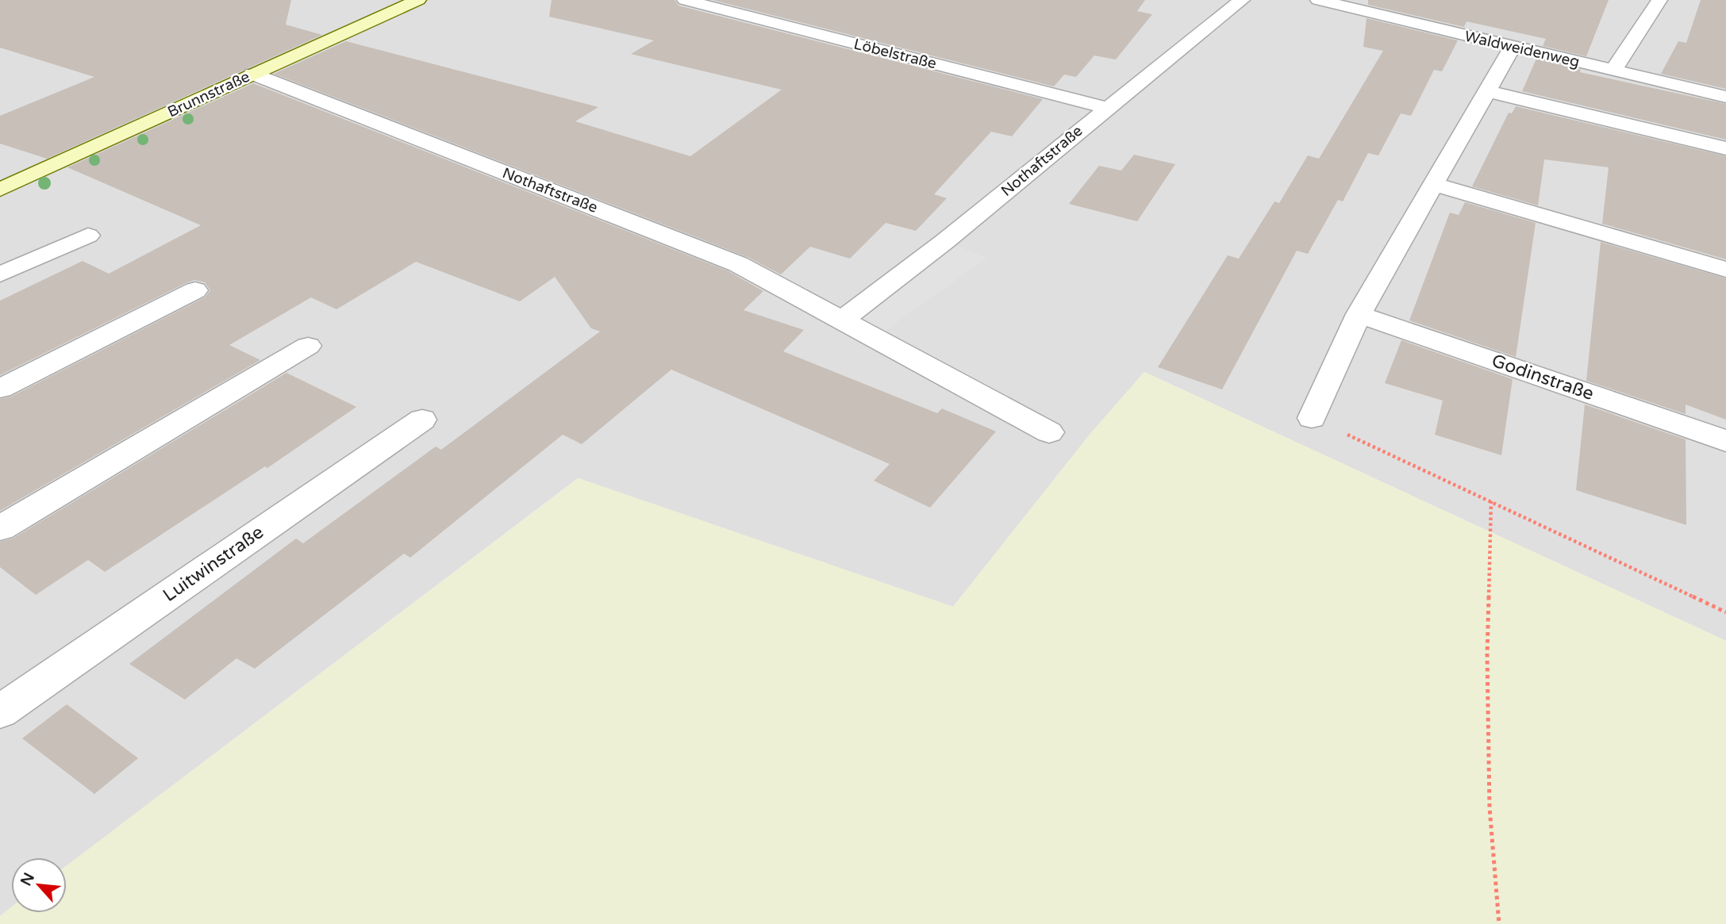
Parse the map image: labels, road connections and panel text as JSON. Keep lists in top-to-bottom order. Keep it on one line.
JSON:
{"streets":{"street":["Waldweidenweg","Löbelstraße","Brunnstraße","Nothaftstraße","Godinstraße","Luitwinstraße"]},"crossings":[["Löbelstraße","Nothaftstraße"],["Brunnstraße","Nothaftstraße"]],"north":"top left"}
